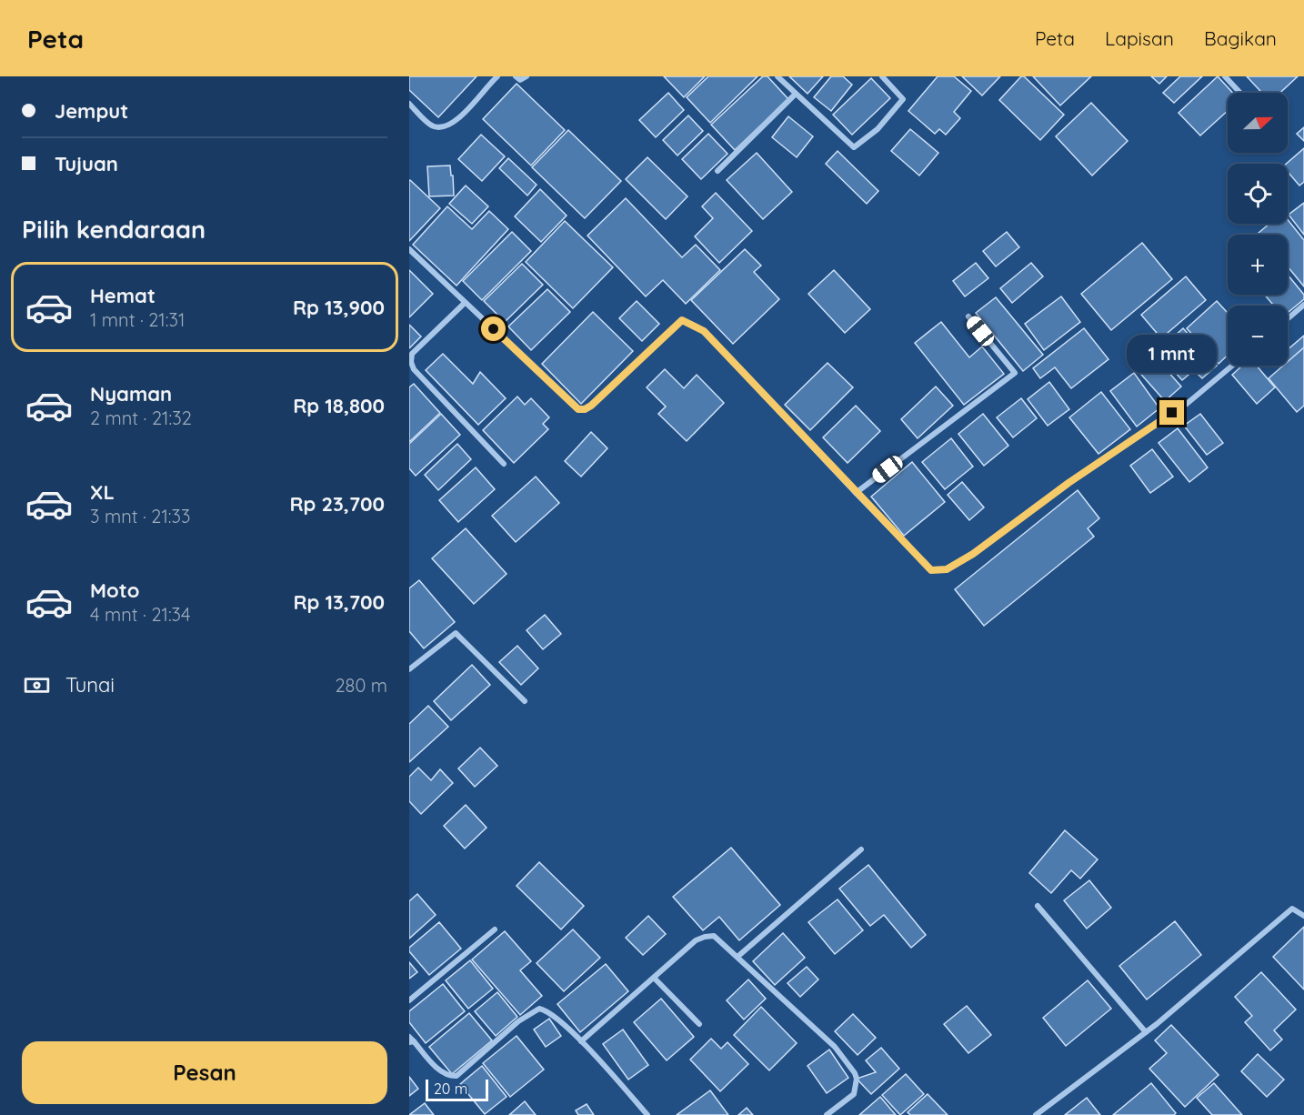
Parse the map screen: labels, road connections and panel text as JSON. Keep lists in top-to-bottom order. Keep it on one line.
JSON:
{"scale_bar":"20 m","north":"right","page":{"header":"Peta","nav":["Peta","Lapisan","Bagikan"],"banner":["Jemput","Tujuan"],"map_buttons":["+","−"],"heading":"Pilih kendaraan","list":[{"name":"Hemat","note":"1 mnt · 21:31","value":"Rp 13,900"},{"name":"Nyaman","note":"2 mnt · 21:32","value":"Rp 18,800"},{"name":"XL","note":"3 mnt · 21:33","value":"Rp 23,700"},{"name":"Moto","note":"4 mnt · 21:34","value":"Rp 13,700"}],"bubble":"1 mnt","pay":["Tunai","280 m"],"buttons":"Pesan","scale":"20 m"}}
